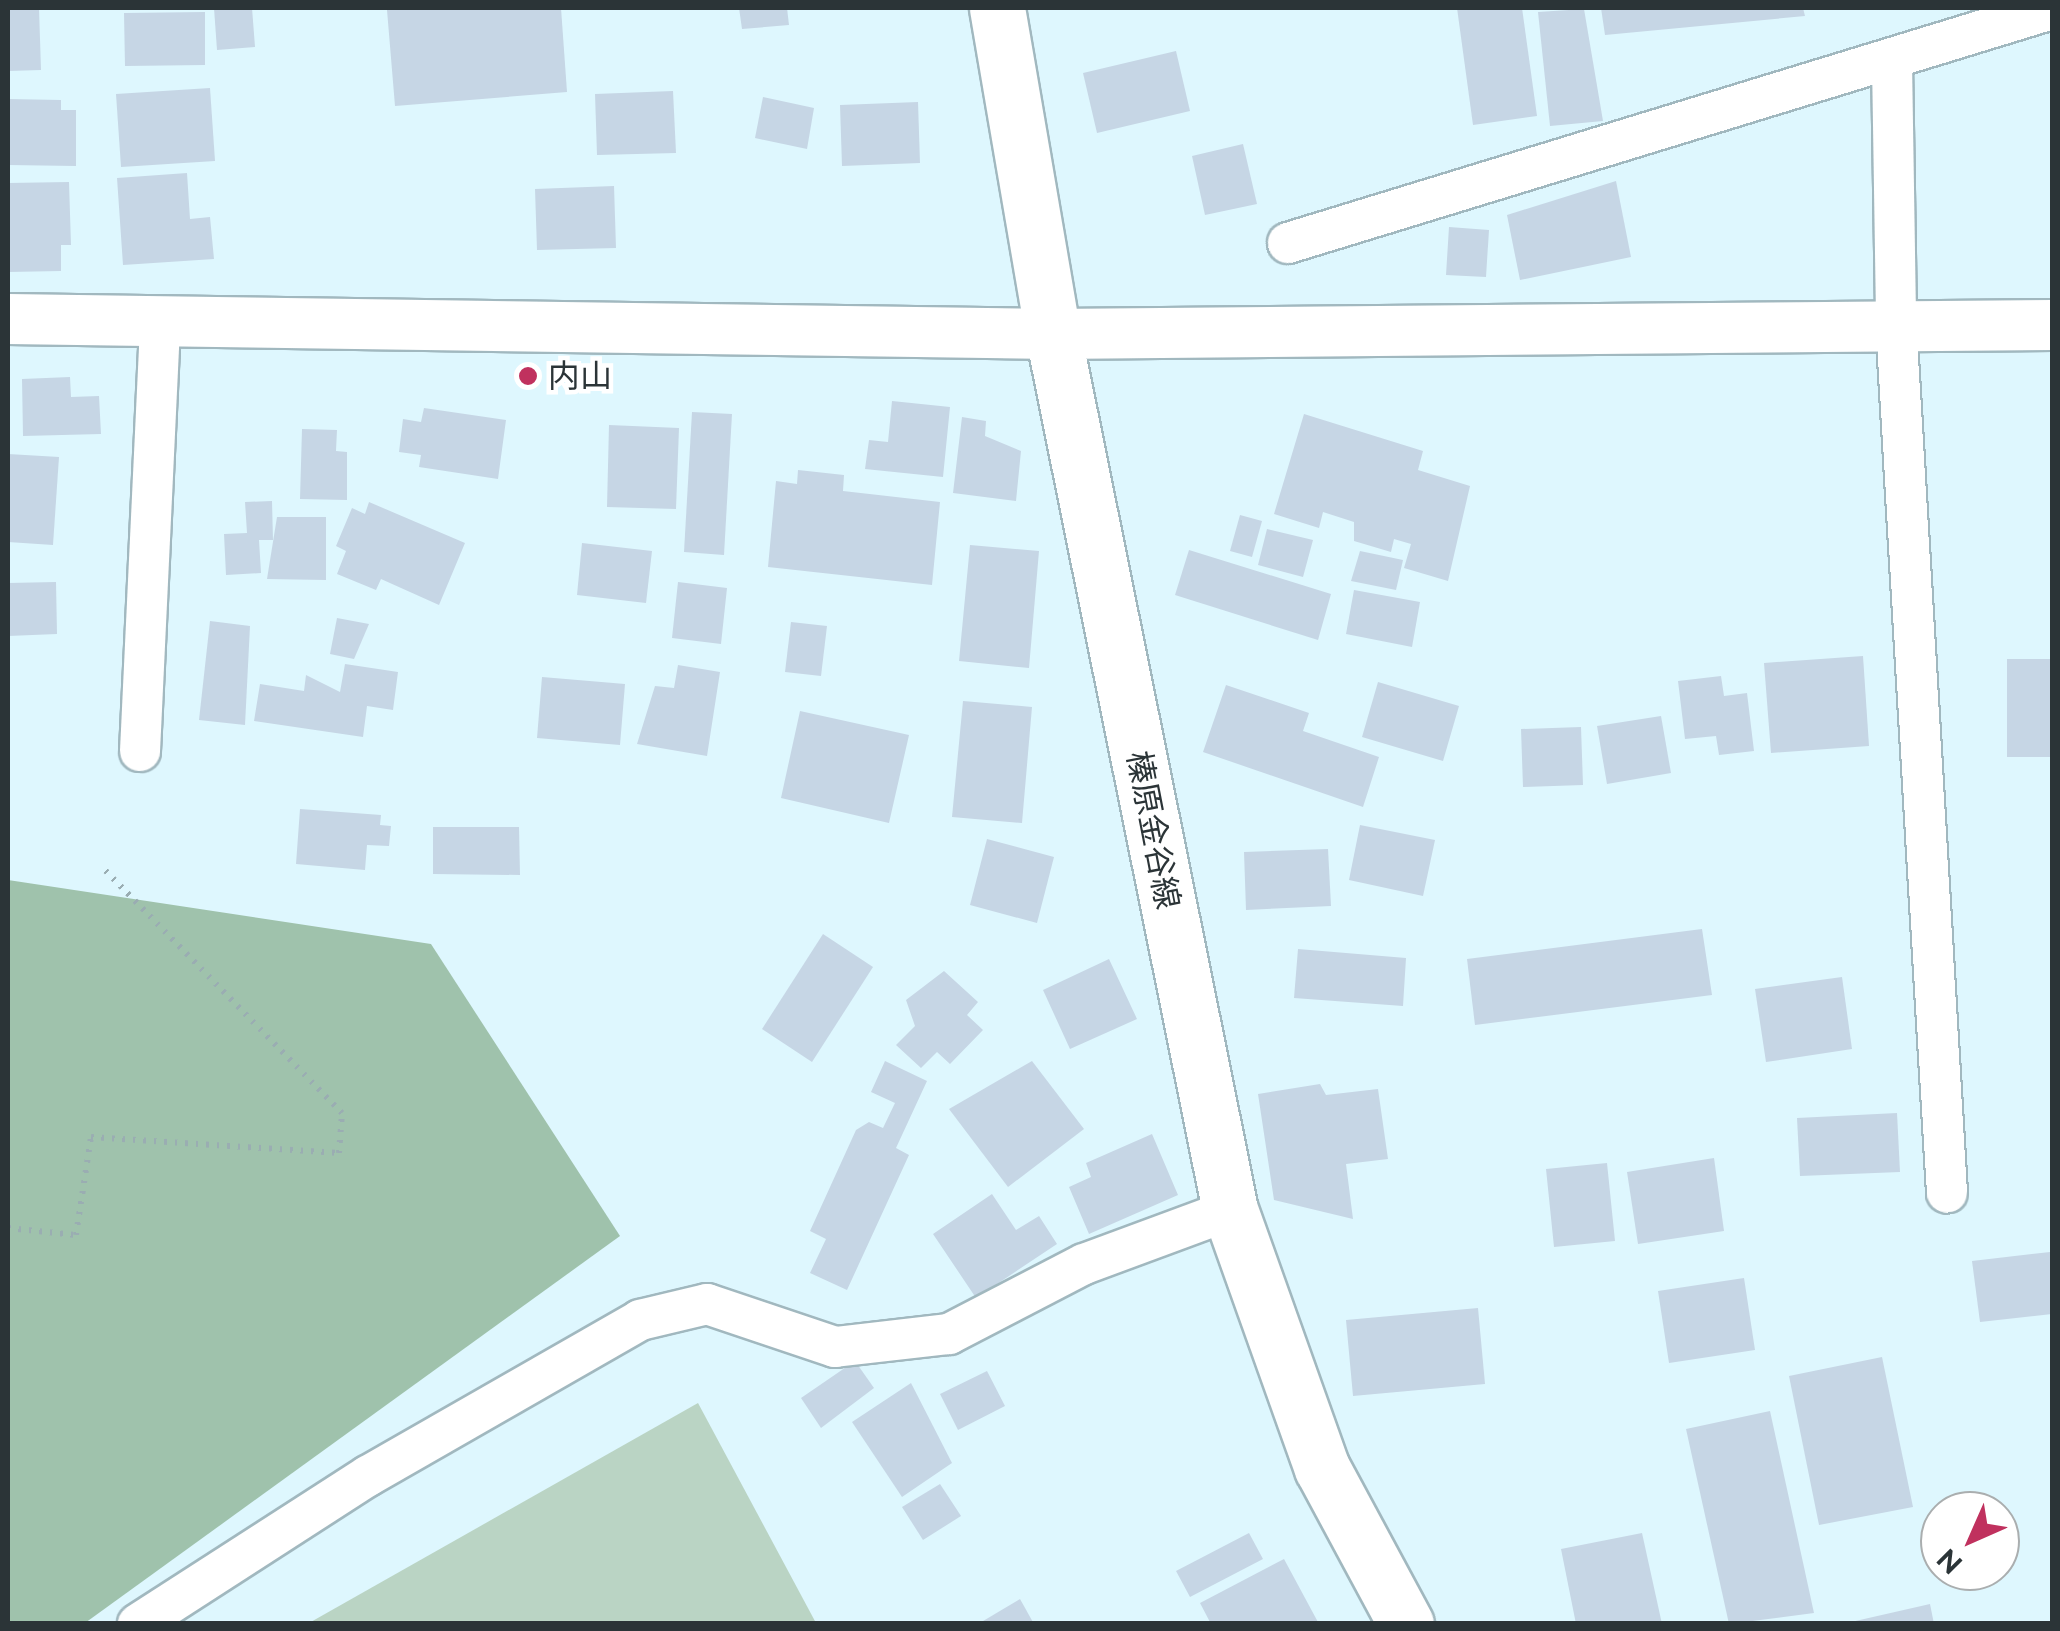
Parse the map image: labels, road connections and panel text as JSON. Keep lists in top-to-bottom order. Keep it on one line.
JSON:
{"streets":{"main road":["榛原金谷線"]},"places":["内山"],"north":"bottom left"}
